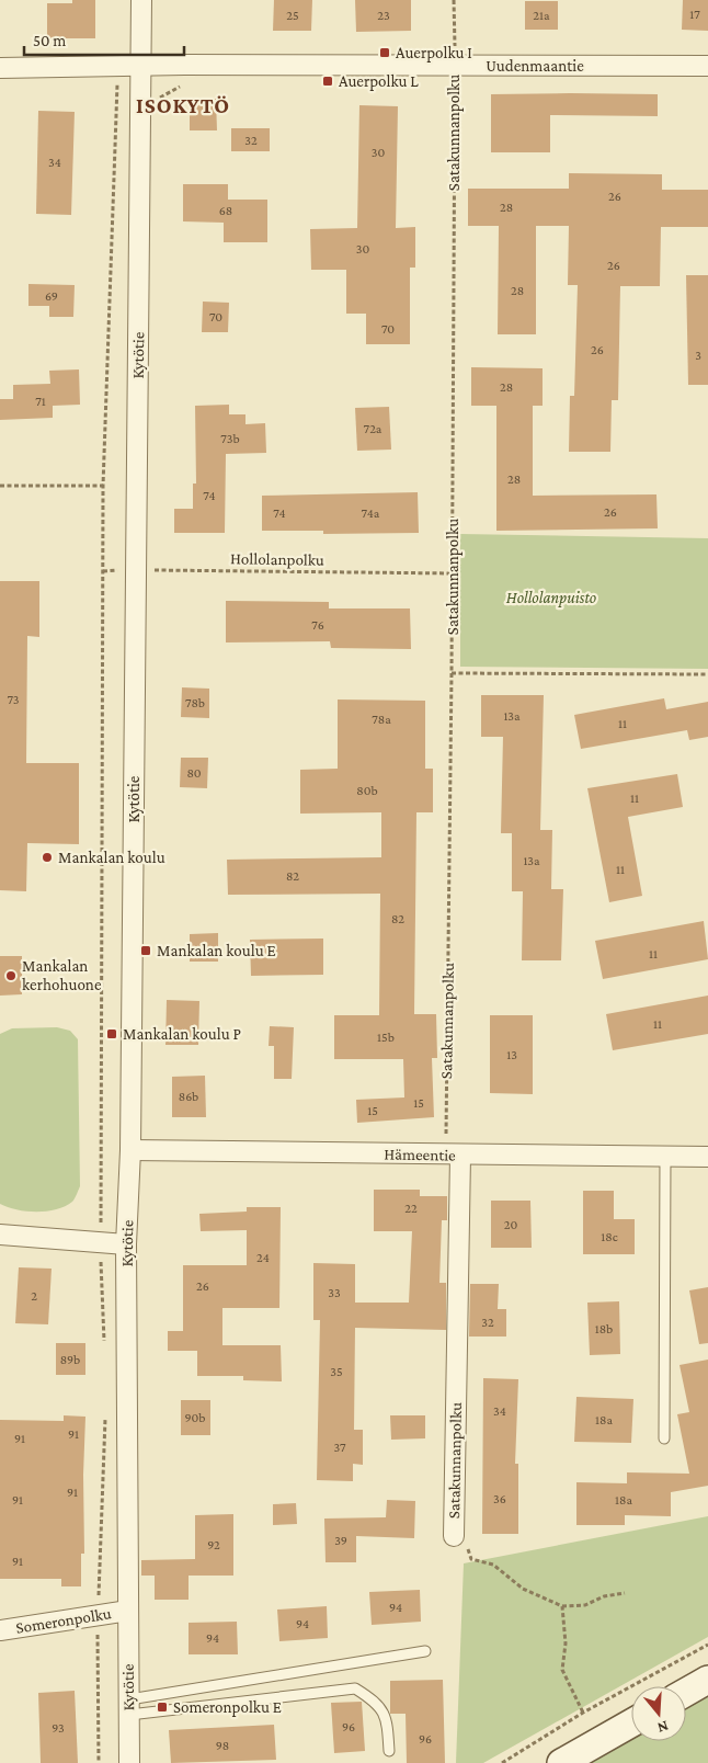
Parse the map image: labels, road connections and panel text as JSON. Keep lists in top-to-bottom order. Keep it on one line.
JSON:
{"streets":{"street":["Uudenmaantie","Satakunnanpolku","Kytötie","Hämeentie","Someronpolku"],"path":["Hollolanpolku"]},"crossings":[["Uudenmaantie","Satakunnanpolku"],["Uudenmaantie","Kytötie"],["Satakunnanpolku","Hollolanpolku"],["Satakunnanpolku","Hämeentie"],["Kytötie","Hollolanpolku"],["Kytötie","Hämeentie"],["Kytötie","Someronpolku"]],"districts":["ISOKYTÖ"],"parks":["Hollolanpuisto"],"places":{"transit":["Auerpolku I","Auerpolku L","Mankalan koulu E","Mankalan koulu P","Someronpolku E"],"other":["Mankalan koulu","Mankalan kerhohuone"]},"house_numbers":["17","25","23","21a","32","30","34","26","28","68","30","26","28","69","70","70","26","3","28","71","72a","73b","28","74","26","74","74a","76","73","78b","13a","78a","11","80","80b","11","13a","11","82","82","11","11","15b","13","86b","15","15","22","20","18c","24","26","33","2","32","18b","89b","35","34","90b","18a","91","91","37","91","36","91","18a","39","92","91","94","94","94","96","93","96","98"],"scale_bar":"50 m","north":"bottom"}
